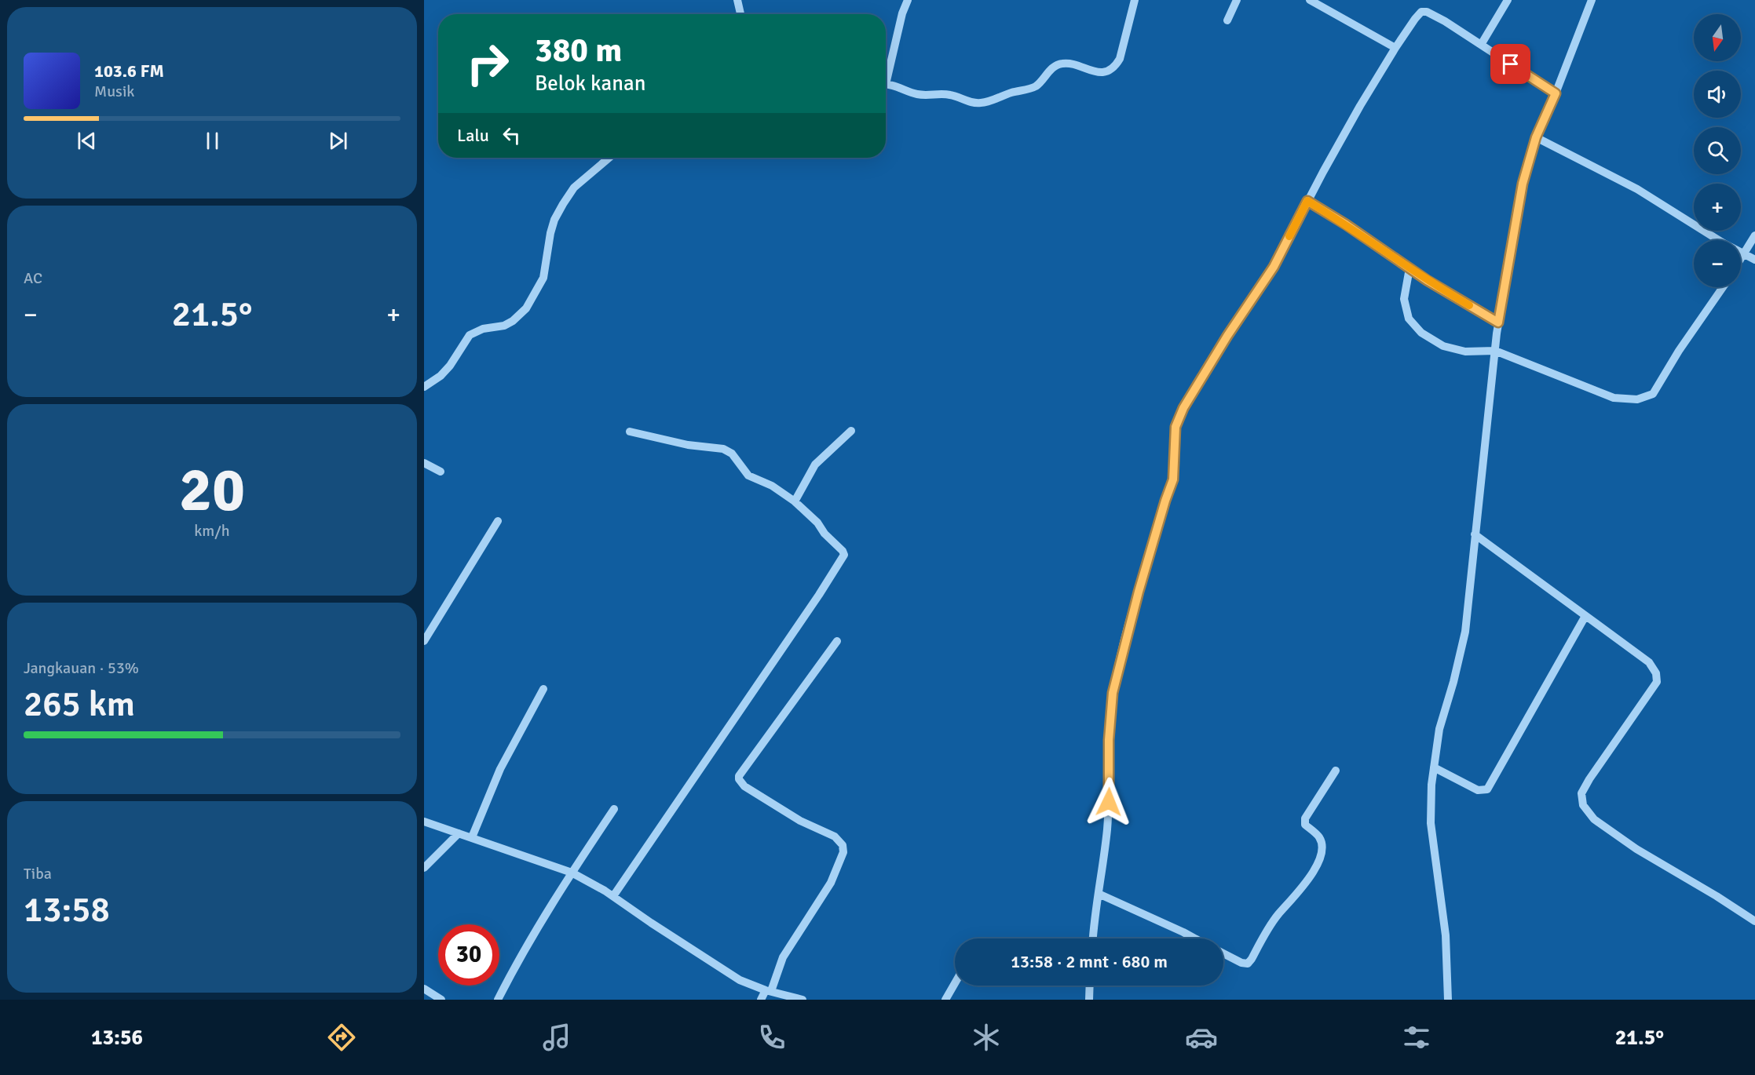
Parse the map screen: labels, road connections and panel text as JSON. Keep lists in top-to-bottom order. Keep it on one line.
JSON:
{"north":"bottom","page":{"map_buttons":["+","−"],"turn":["380 m","Belok kanan"],"song":["103.6 FM","Musik"],"then":"Lalu","tile":["AC",["20","km/h"],["Jangkauan · 53%","265 km"],["Tiba","13:58"]],"heat":["−","21.5°","+"],"limit":"30","trip":"13:58 · 2 mnt · 680 m","tabs":["13:56","21.5°"]}}
